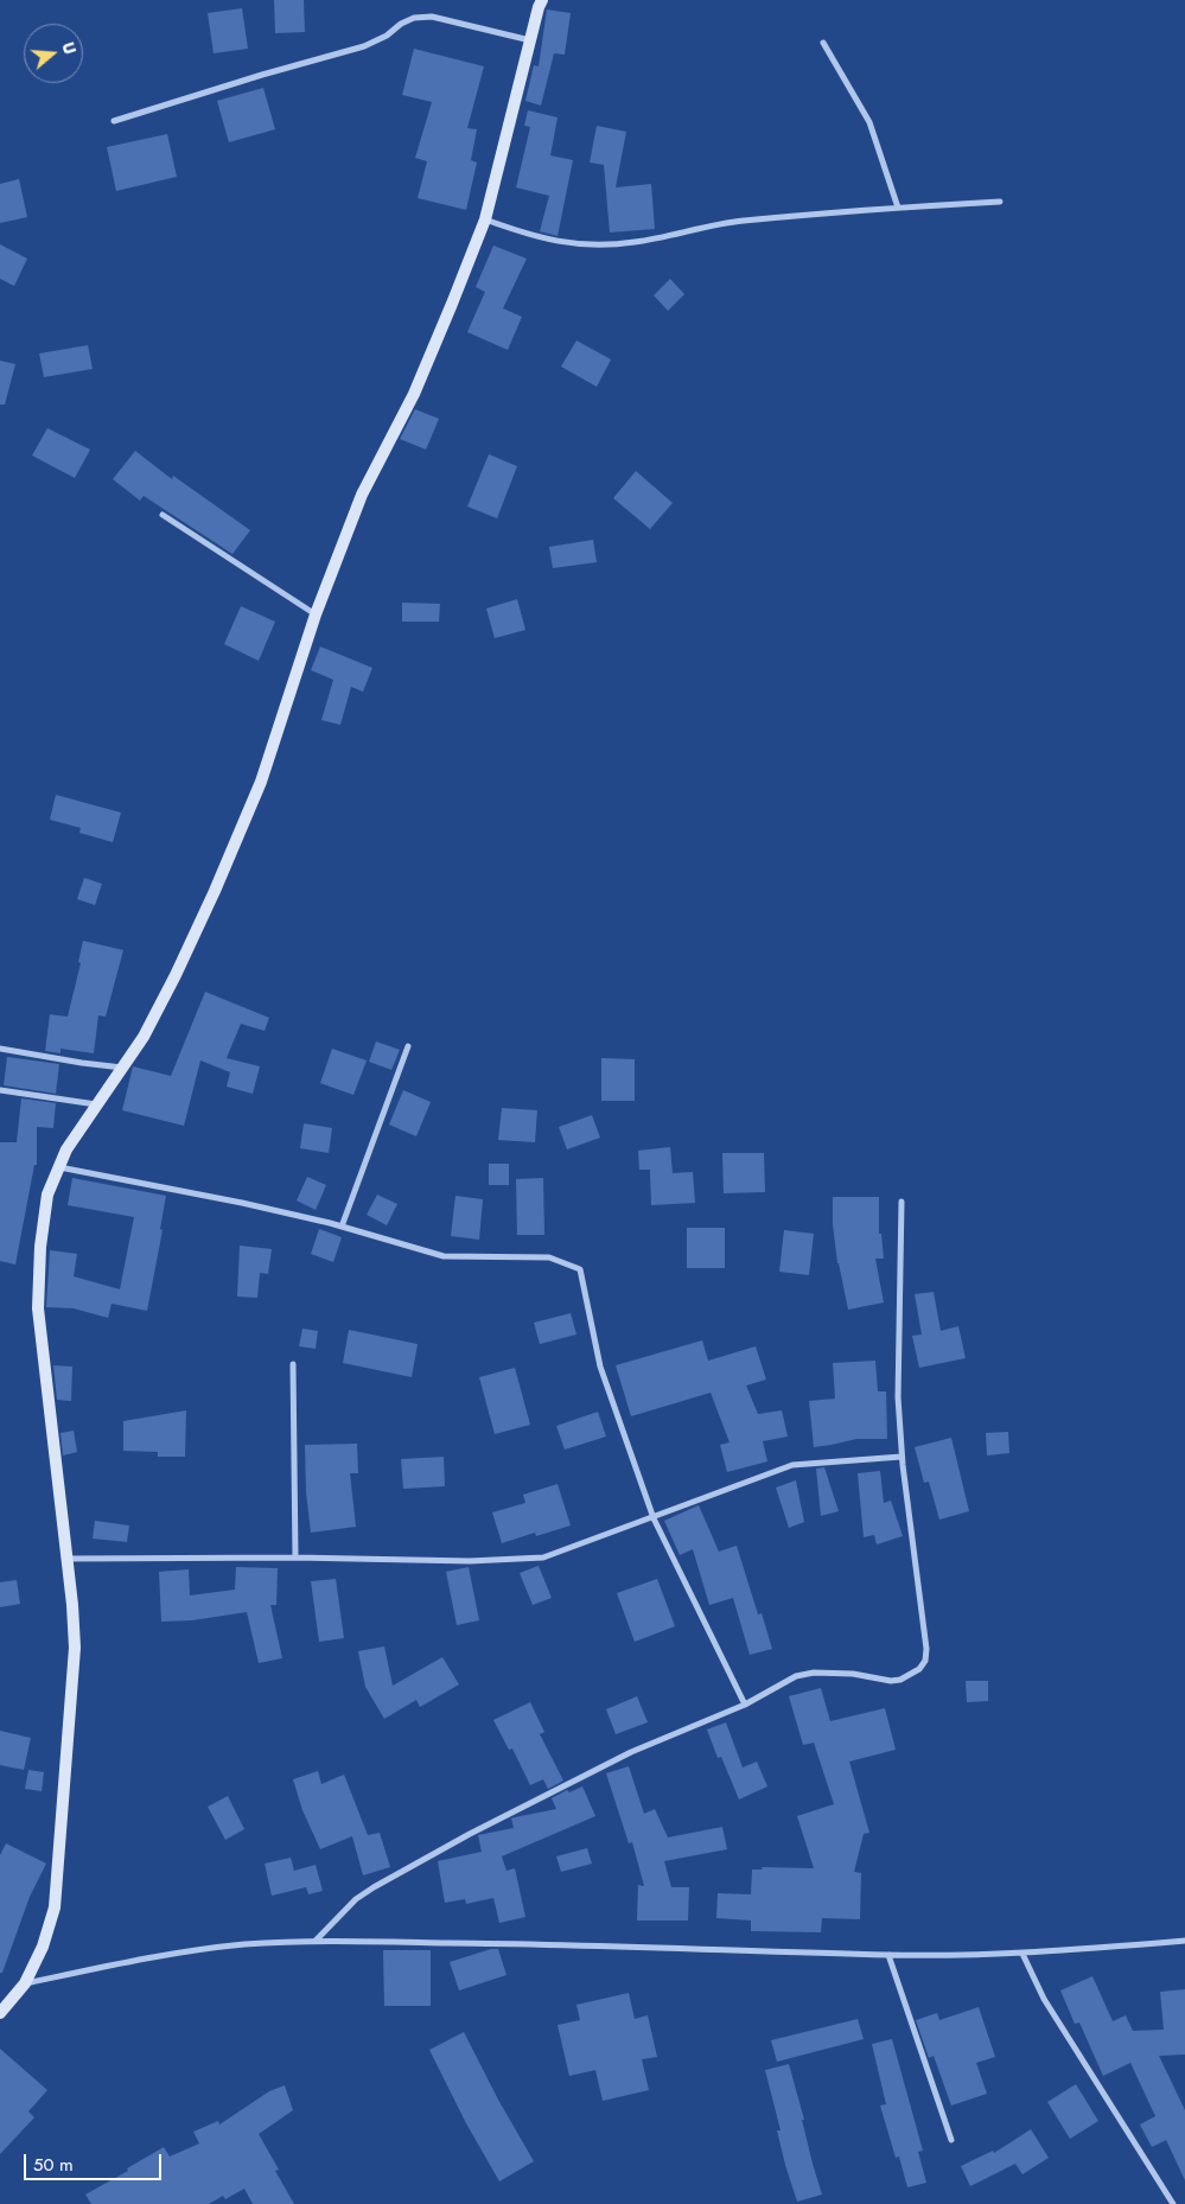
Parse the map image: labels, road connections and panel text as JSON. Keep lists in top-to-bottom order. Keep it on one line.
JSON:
{"scale_bar":"50 m","north":"right"}
